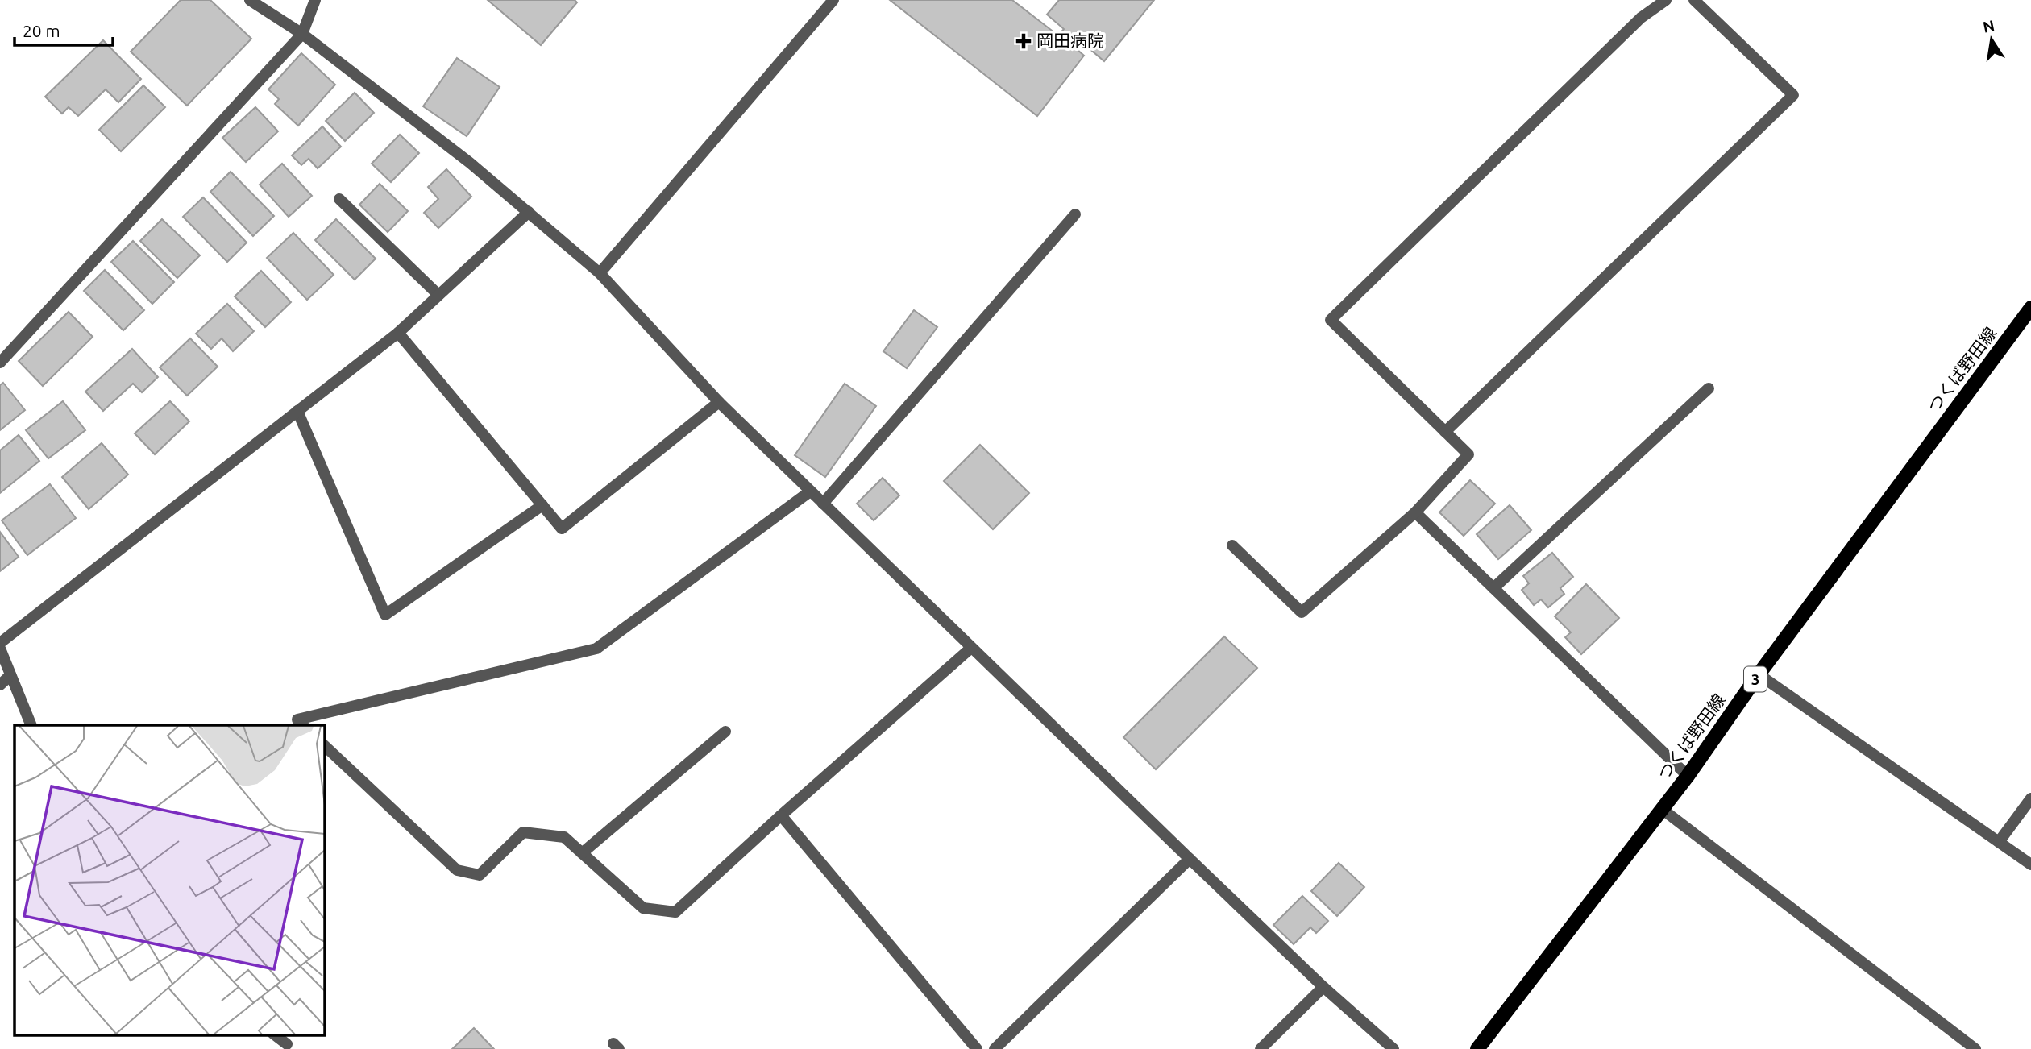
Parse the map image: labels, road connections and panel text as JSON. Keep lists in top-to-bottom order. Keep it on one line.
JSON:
{"streets":{"main road":["つくば野田線","3"]},"places":{"health":["岡田病院"]},"scale_bar":"20 m","north":"top"}
